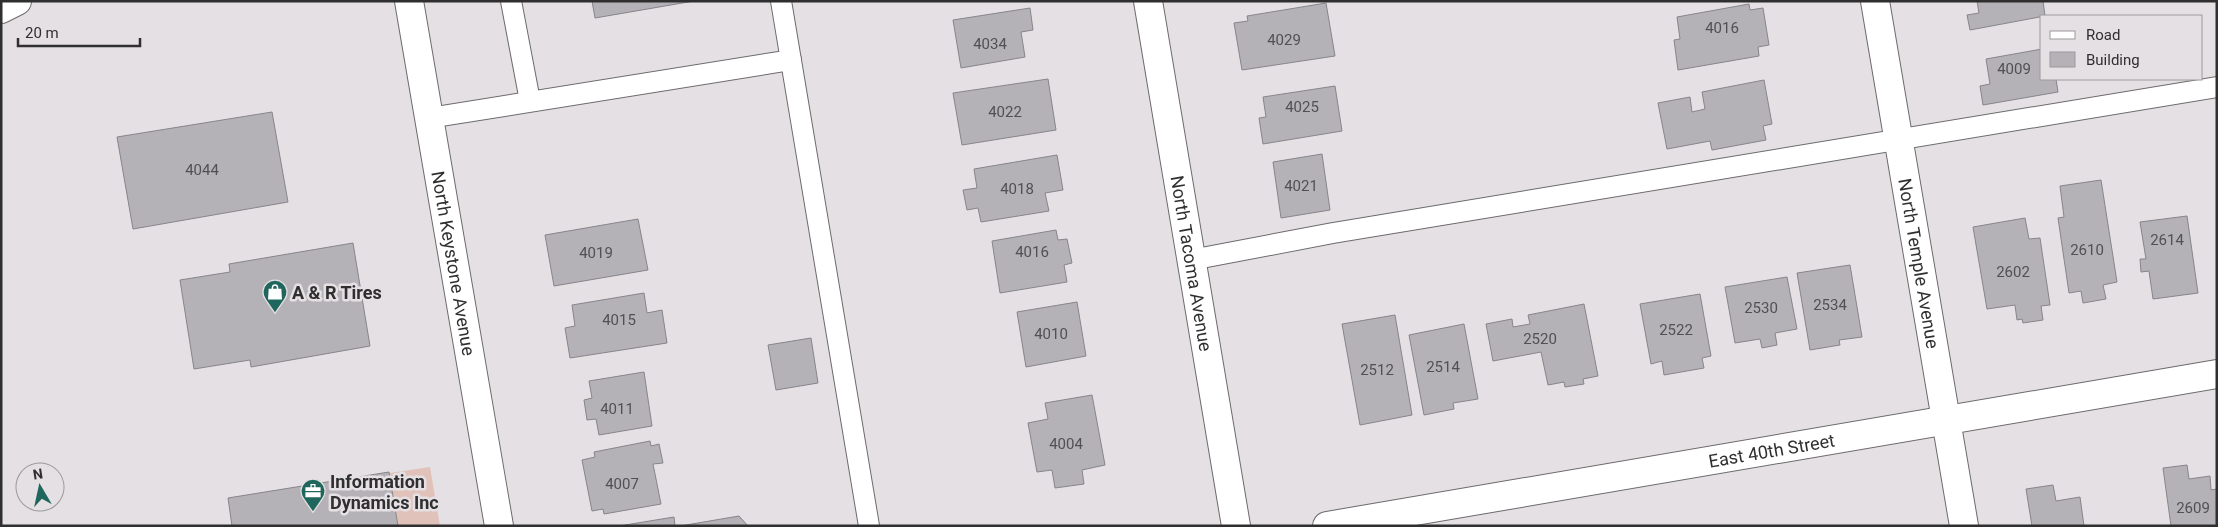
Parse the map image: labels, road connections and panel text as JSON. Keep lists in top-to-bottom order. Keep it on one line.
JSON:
{"streets":{"street":["North Keystone Avenue","North Temple Avenue","North Tacoma Avenue","East 40th Street"]},"crossings":[["North Temple Avenue","East 40th Street"]],"places":{"shop":["A & R Tires"],"office":["Information Dynamics Inc"]},"house_numbers":["4016","4029","4034","4009","4025","4022","4044","4021","4018","2614","2610","4016","4019","2602","2534","2530","4015","2522","4010","2520","2514","2512","4011","4004","4007","2609"],"legend":["Road","Building"],"scale_bar":"20 m","north":"top"}
